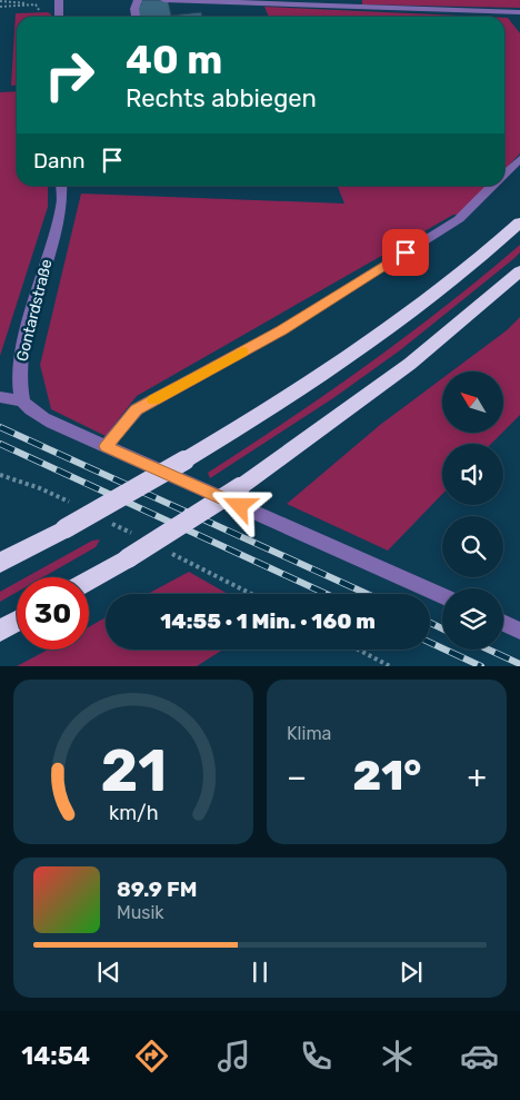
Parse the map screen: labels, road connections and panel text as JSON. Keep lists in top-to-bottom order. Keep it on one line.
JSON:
{"streets":{"street":["Gontardstraße"]},"north":"top left","page":{"turn":["40 m","Rechts abbiegen"],"then":"Dann","limit":"30","trip":"14:55 · 1 Min. · 160 m","tile":"Klima","heat":["−","21°","+"],"song":["89.9 FM","Musik"],"tabs":"14:54","gauge":["21","km/h"]}}
